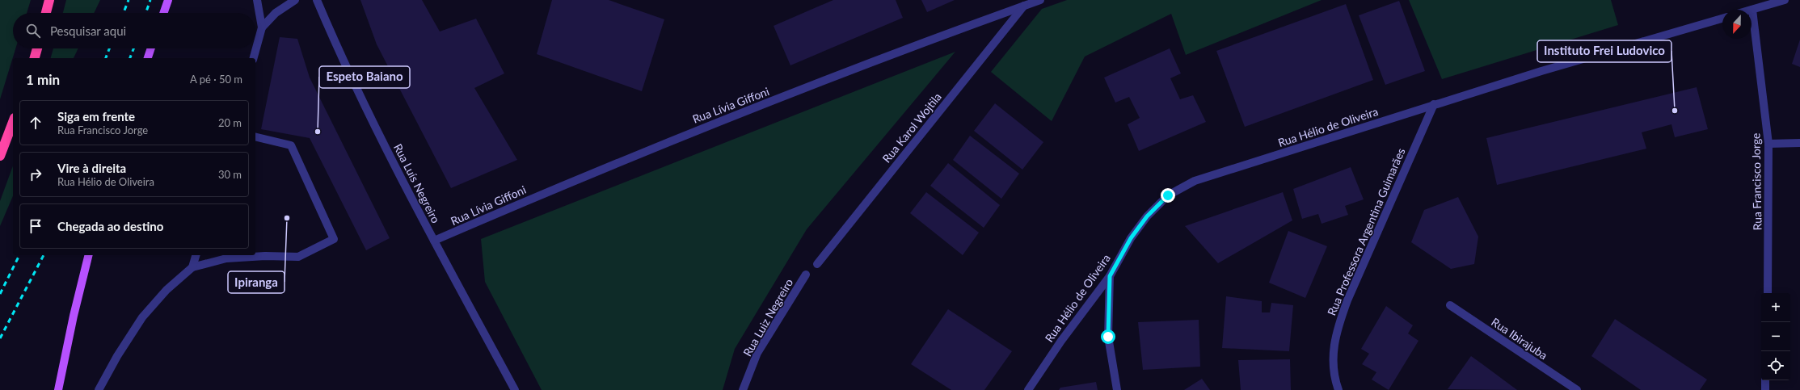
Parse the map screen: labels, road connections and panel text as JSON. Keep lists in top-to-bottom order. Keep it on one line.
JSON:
{"streets":{"street":["Rua Lívia Giffoni","Rua Hélio de Oliveira","Rua Karol Wojtila","Rua Francisco Jorge","Rua Luís Negreiro","Rua Professora Argentina Guimarães","Rua Luiz Negreiro","Rua Ibirajuba"]},"crossings":[["Rua Lívia Giffoni","Rua Karol Wojtila"],["Rua Lívia Giffoni","Rua Luís Negreiro"],["Rua Hélio de Oliveira","Rua Professora Argentina Guimarães"]],"places":["Instituto Frei Ludovico","Espeto Baiano","Ipiranga"],"north":"bottom","page":{"search":"Pesquisar aqui","heading":["1 min","A pé · 50 m"],"list":[["Siga em frente","Rua Francisco Jorge","20 m"],["Vire à direita","Rua Hélio de Oliveira","30 m"],"Chegada ao destino"],"map_buttons":["+","−"]}}
